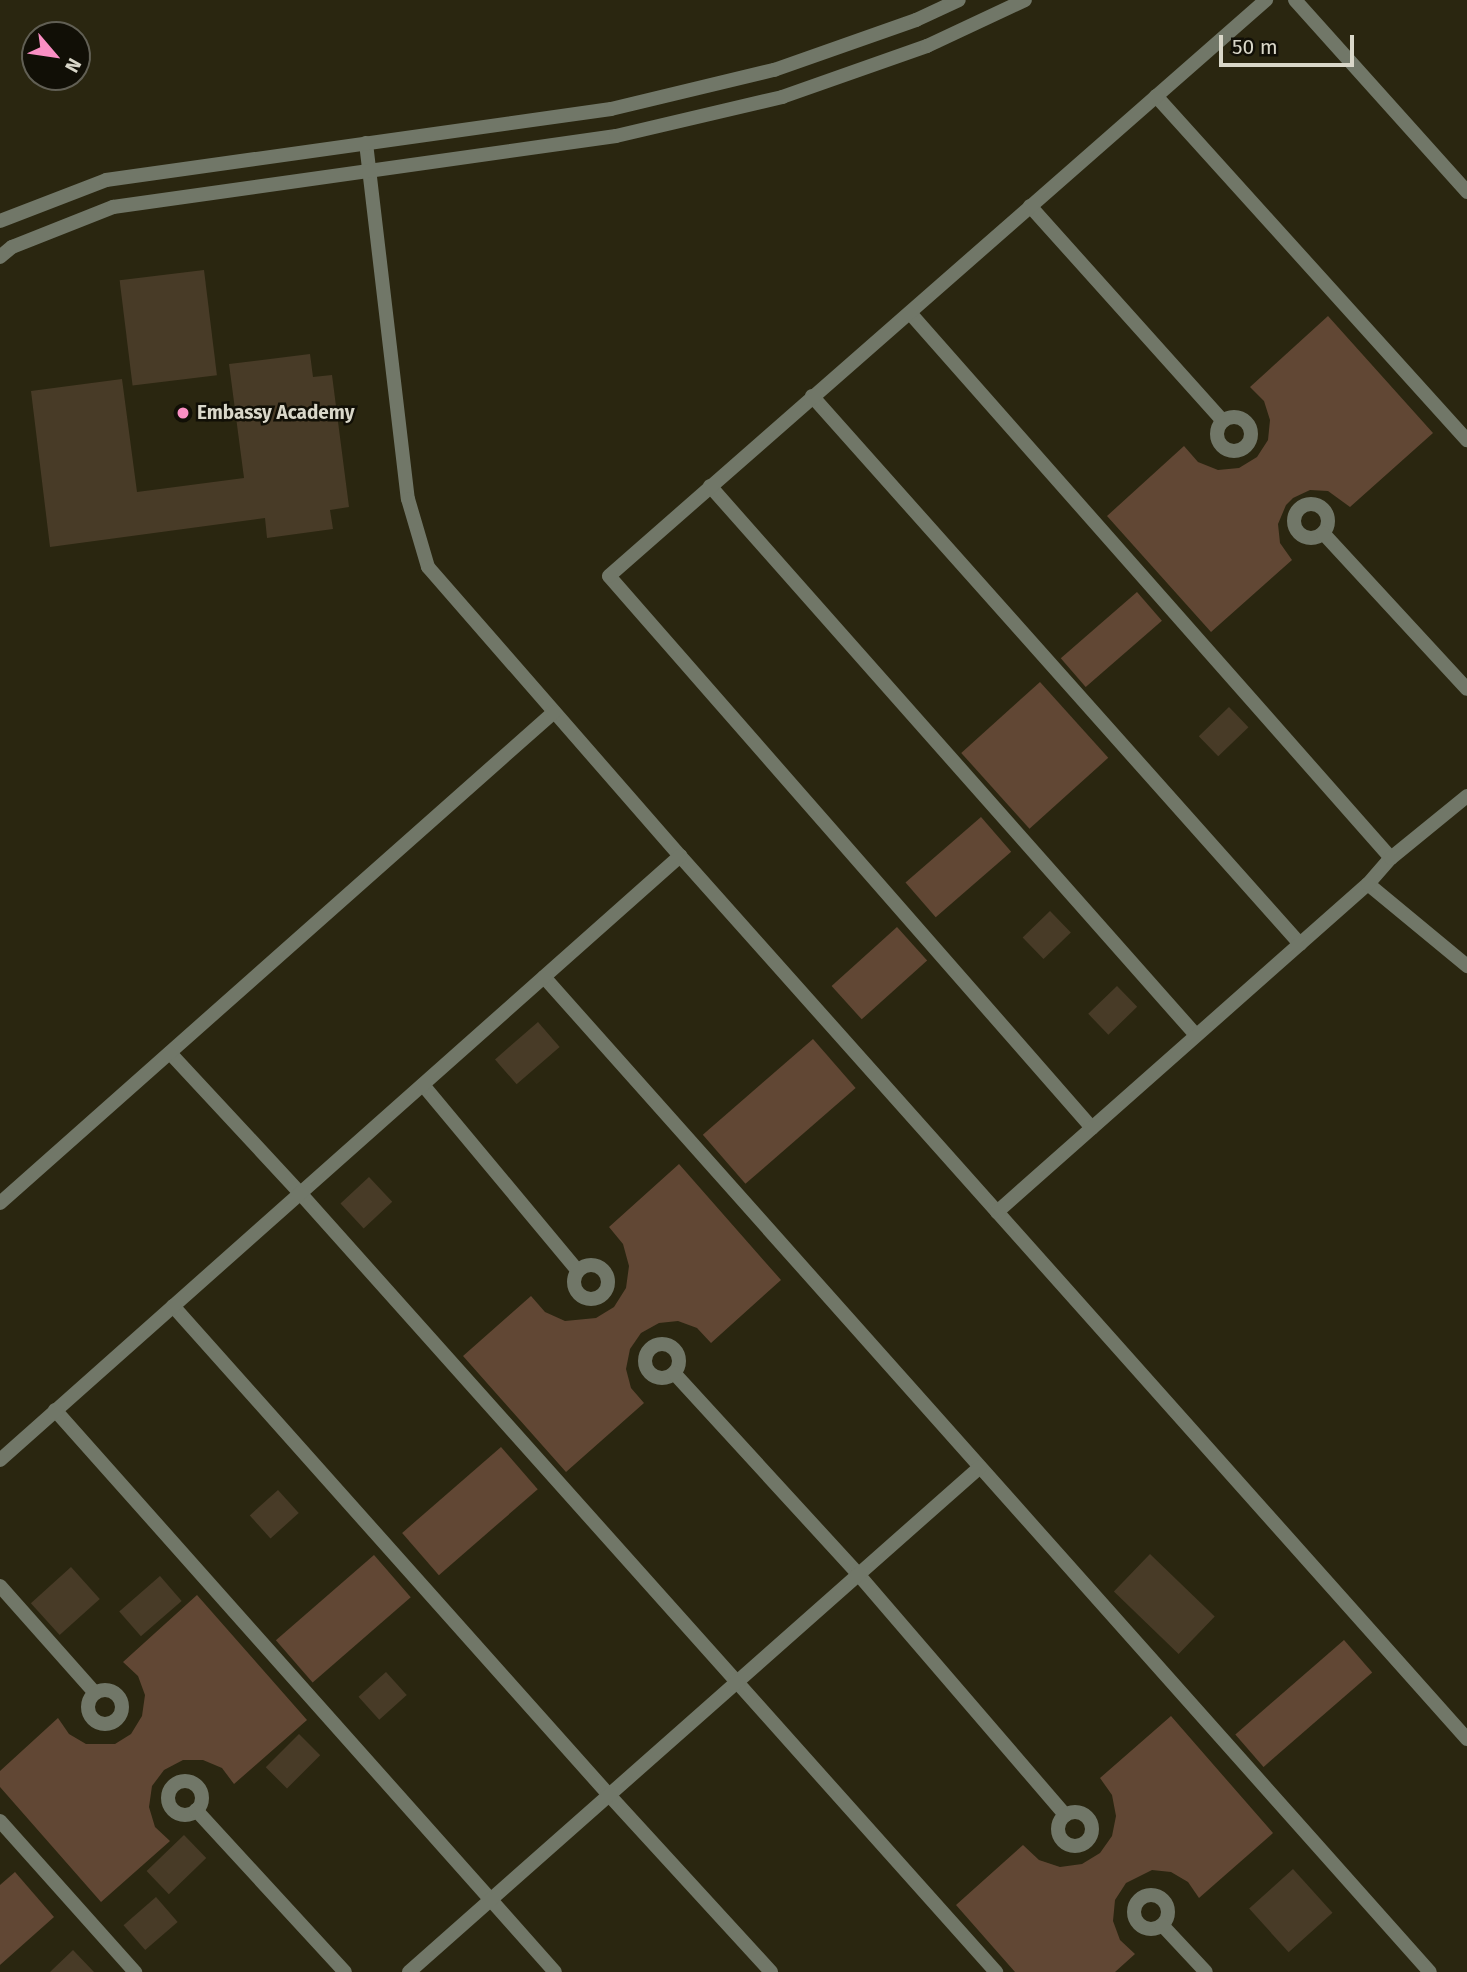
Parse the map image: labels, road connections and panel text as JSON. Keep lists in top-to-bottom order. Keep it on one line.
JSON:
{"places":["Embassy Academy"],"scale_bar":"50 m","north":"bottom right"}
